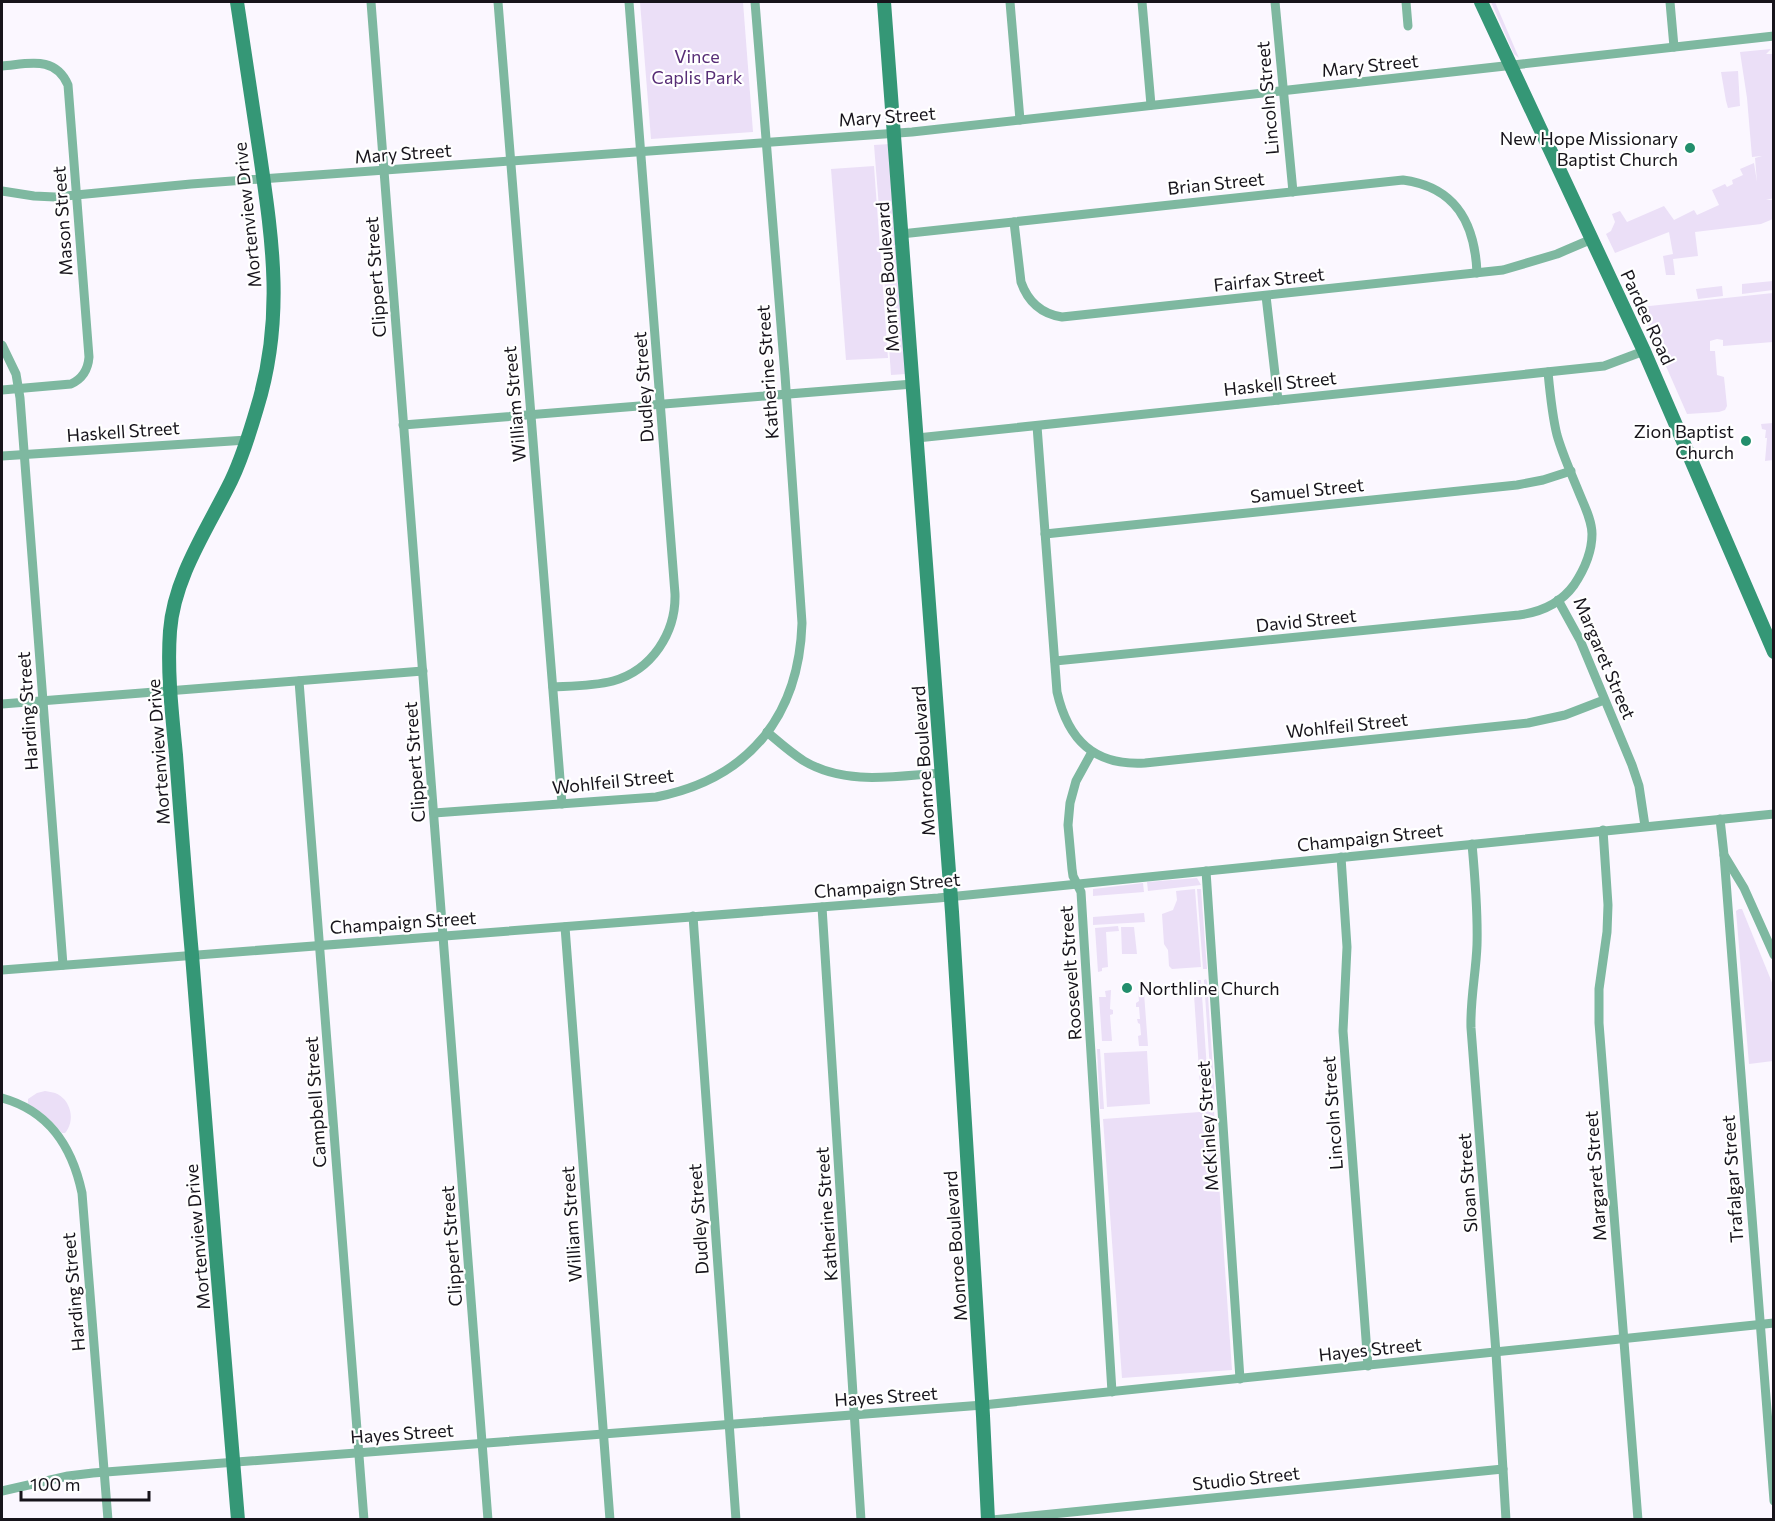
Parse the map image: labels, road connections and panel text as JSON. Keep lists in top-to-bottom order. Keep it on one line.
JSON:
{"streets":{"street":["Mary Street","Lincoln Street","Brian Street","Mortenview Drive","Mason Street","Clippert Street","Monroe Boulevard","Fairfax Street","Pardee Road","Katherine Street","Haskell Street","Dudley Street","William Street","Samuel Street","David Street","Margaret Street","Harding Street","Wohlfeil Street","Champaign Street","Roosevelt Street","Campbell Street","McKinley Street","Trafalgar Street","Sloan Street","Hayes Street","Studio Street"]},"crossings":[["Mary Street","Lincoln Street"],["Mary Street","Mortenview Drive"],["Mary Street","Mason Street"],["Mary Street","Clippert Street"],["Mary Street","Monroe Boulevard"],["Mary Street","Pardee Road"],["Mary Street","Katherine Street"],["Mary Street","Dudley Street"],["Mary Street","William Street"],["Lincoln Street","Brian Street"],["Lincoln Street","Champaign Street"],["Lincoln Street","Hayes Street"],["Brian Street","Monroe Boulevard"],["Brian Street","Fairfax Street"],["Mortenview Drive","Haskell Street"],["Mortenview Drive","Champaign Street"],["Mortenview Drive","Hayes Street"],["Mason Street","Harding Street"],["Clippert Street","Wohlfeil Street"],["Clippert Street","Champaign Street"],["Clippert Street","Hayes Street"],["Monroe Boulevard","Haskell Street"],["Monroe Boulevard","Champaign Street"],["Monroe Boulevard","Hayes Street"],["Monroe Boulevard","Studio Street"],["Fairfax Street","Pardee Road"],["Pardee Road","Haskell Street"],["Katherine Street","Wohlfeil Street"],["Katherine Street","Champaign Street"],["Katherine Street","Hayes Street"],["Haskell Street","Margaret Street"],["Haskell Street","Harding Street"],["Dudley Street","William Street"],["Dudley Street","Champaign Street"],["Dudley Street","Hayes Street"],["William Street","Wohlfeil Street"],["William Street","Champaign Street"],["William Street","Hayes Street"],["Samuel Street","Margaret Street"],["David Street","Margaret Street"],["Margaret Street","Wohlfeil Street"],["Margaret Street","Champaign Street"],["Margaret Street","Hayes Street"],["Harding Street","Champaign Street"],["Harding Street","Hayes Street"],["Wohlfeil Street","Roosevelt Street"],["Champaign Street","Roosevelt Street"],["Champaign Street","Campbell Street"],["Champaign Street","McKinley Street"],["Champaign Street","Trafalgar Street"],["Champaign Street","Sloan Street"],["Roosevelt Street","Hayes Street"],["Campbell Street","Hayes Street"],["McKinley Street","Hayes Street"],["Trafalgar Street","Hayes Street"],["Sloan Street","Hayes Street"],["Sloan Street","Studio Street"]],"parks":["Vince Caplis Park"],"places":["New Hope Missionary Baptist Church","Zion Baptist Church","Northline Church"],"scale_bar":"100 m"}
